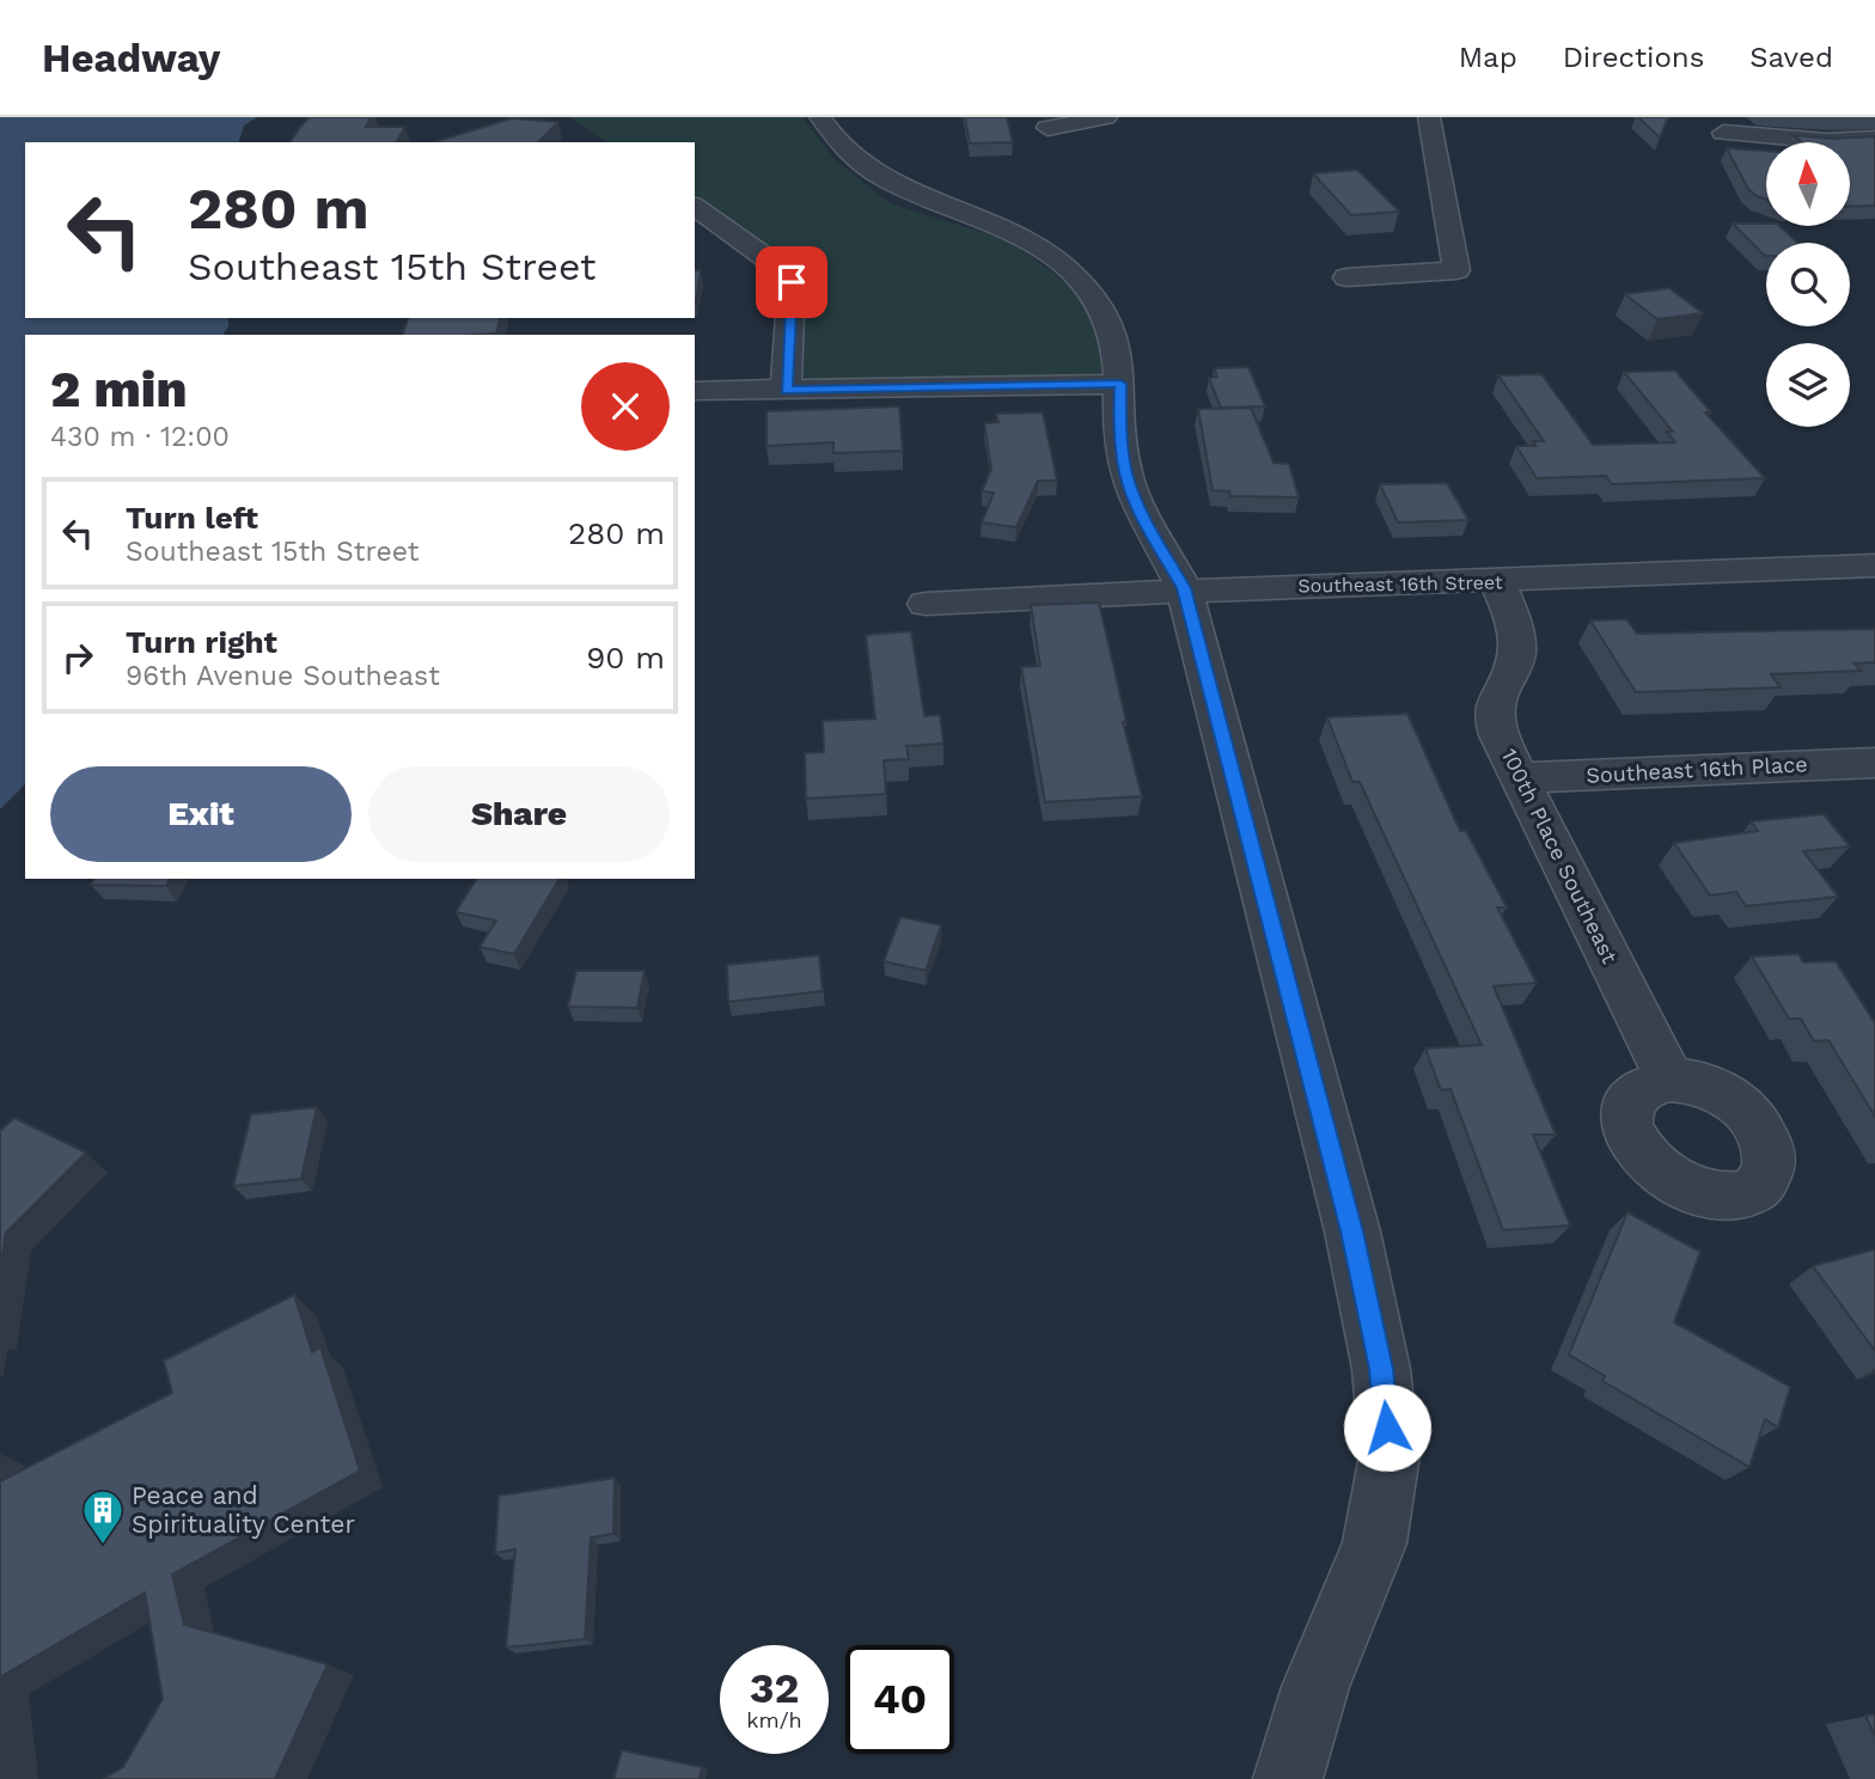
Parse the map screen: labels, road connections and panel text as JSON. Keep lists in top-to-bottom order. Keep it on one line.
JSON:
{"streets":{"street":["Southeast 16th Street","Southeast 16th Place","100th Place Southeast"]},"crossings":[["Southeast 16th Street","100th Place Southeast"],["Southeast 16th Place","100th Place Southeast"]],"places":{"building":["Peace and Spirituality Center"]},"north":"top","page":{"header":"Headway","nav":["Map","Directions","Saved"],"turn":["280 m","Southeast 15th Street"],"heading":["2 min","430 m · 12:00"],"list":[{"name":"Turn left","note":"Southeast 15th Street","value":"280 m"},{"name":"Turn right","note":"96th Avenue Southeast","value":"90 m"}],"buttons":["Exit","Share"],"speed":"32 km/h","limit":"40"}}
